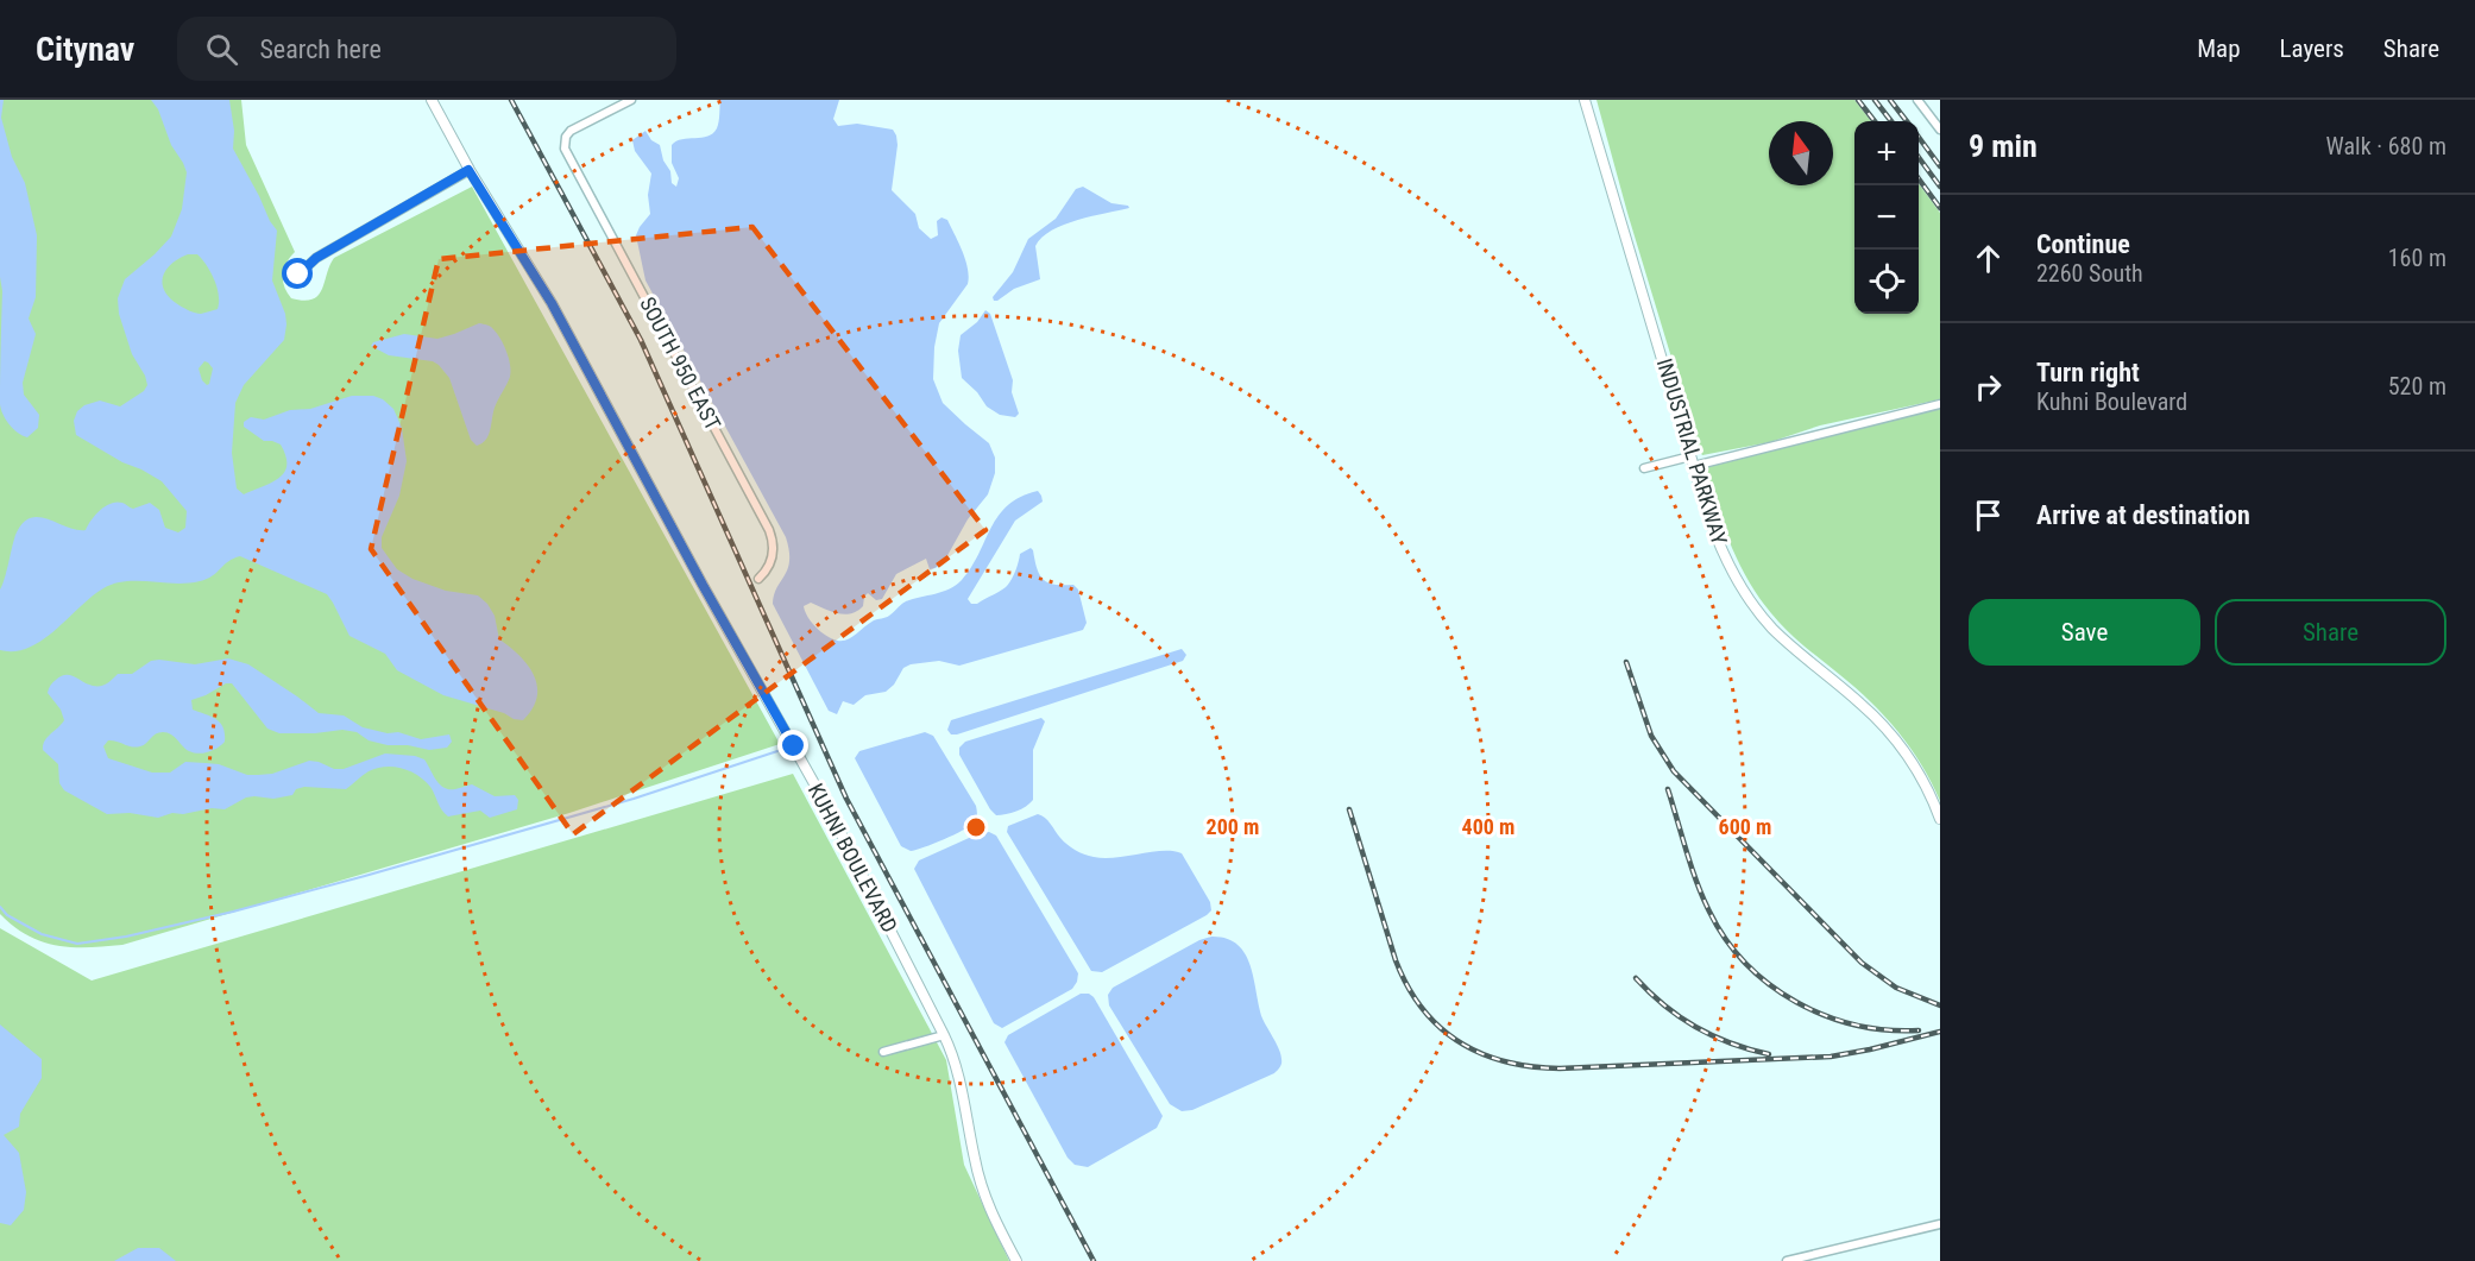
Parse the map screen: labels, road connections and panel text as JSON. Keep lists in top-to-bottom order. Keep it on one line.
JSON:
{"streets":{"street":["SOUTH 950 EAST","INDUSTRIAL PARKWAY","KUHNI BOULEVARD"]},"north":"top","page":{"header":"Citynav","search":"Search here","nav":["Map","Layers","Share"],"heading":["9 min","Walk · 680 m"],"map_buttons":["+","−"],"list":[["Continue","2260 South","160 m"],["Turn right","Kuhni Boulevard","520 m"],"Arrive at destination"],"buttons":["Save","Share"]},"rings":["200 m","400 m","600 m"]}
